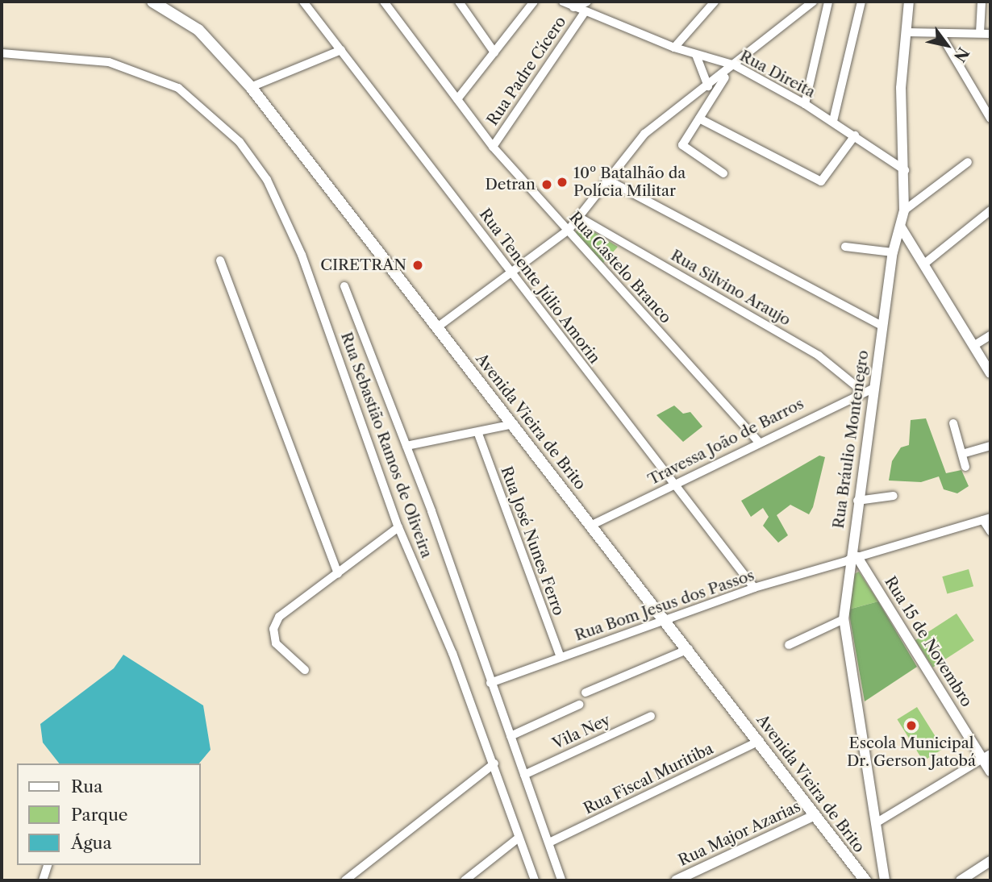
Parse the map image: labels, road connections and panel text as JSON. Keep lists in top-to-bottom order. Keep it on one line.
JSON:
{"streets":{"main road":["Avenida Vieira de Brito"],"street":["Rua Padre Cícero","Rua Direita","Rua Castelo Branco","Rua Tenente Júlio Amorin","Rua Silvino Araujo","Rua Bráulio Montenegro","Travessa João de Barros","Rua Sebastião Ramos de Oliveira","Rua José Nunes Ferro","Rua Bom Jesus dos Passos","Rua 15 de Novembro","Vila Ney","Rua Fiscal Muritiba","Rua Major Azarias"]},"crossings":[["Rua Padre Cícero","Rua Direita"],["Rua Padre Cícero","Rua Castelo Branco"],["Rua Direita","Rua Bráulio Montenegro"],["Rua Castelo Branco","Travessa João de Barros"],["Rua Tenente Júlio Amorin","Travessa João de Barros"],["Rua Tenente Júlio Amorin","Rua Bom Jesus dos Passos"],["Rua Silvino Araujo","Travessa João de Barros"],["Avenida Vieira de Brito","Travessa João de Barros"],["Avenida Vieira de Brito","Rua Bom Jesus dos Passos"],["Avenida Vieira de Brito","Rua Fiscal Muritiba"],["Avenida Vieira de Brito","Rua Major Azarias"],["Rua Bráulio Montenegro","Travessa João de Barros"],["Rua Bráulio Montenegro","Rua Bom Jesus dos Passos"],["Rua Bráulio Montenegro","Rua 15 de Novembro"],["Rua Sebastião Ramos de Oliveira","Rua Bom Jesus dos Passos"],["Rua Sebastião Ramos de Oliveira","Vila Ney"],["Rua Sebastião Ramos de Oliveira","Rua Fiscal Muritiba"],["Rua José Nunes Ferro","Rua Bom Jesus dos Passos"],["Rua Bom Jesus dos Passos","Rua 15 de Novembro"]],"places":["10º Batalhão da Polícia Militar","Detran","CIRETRAN","Escola Municipal Dr. Gerson Jatobá"],"legend":["Rua","Parque","Água"],"north":"bottom right"}
